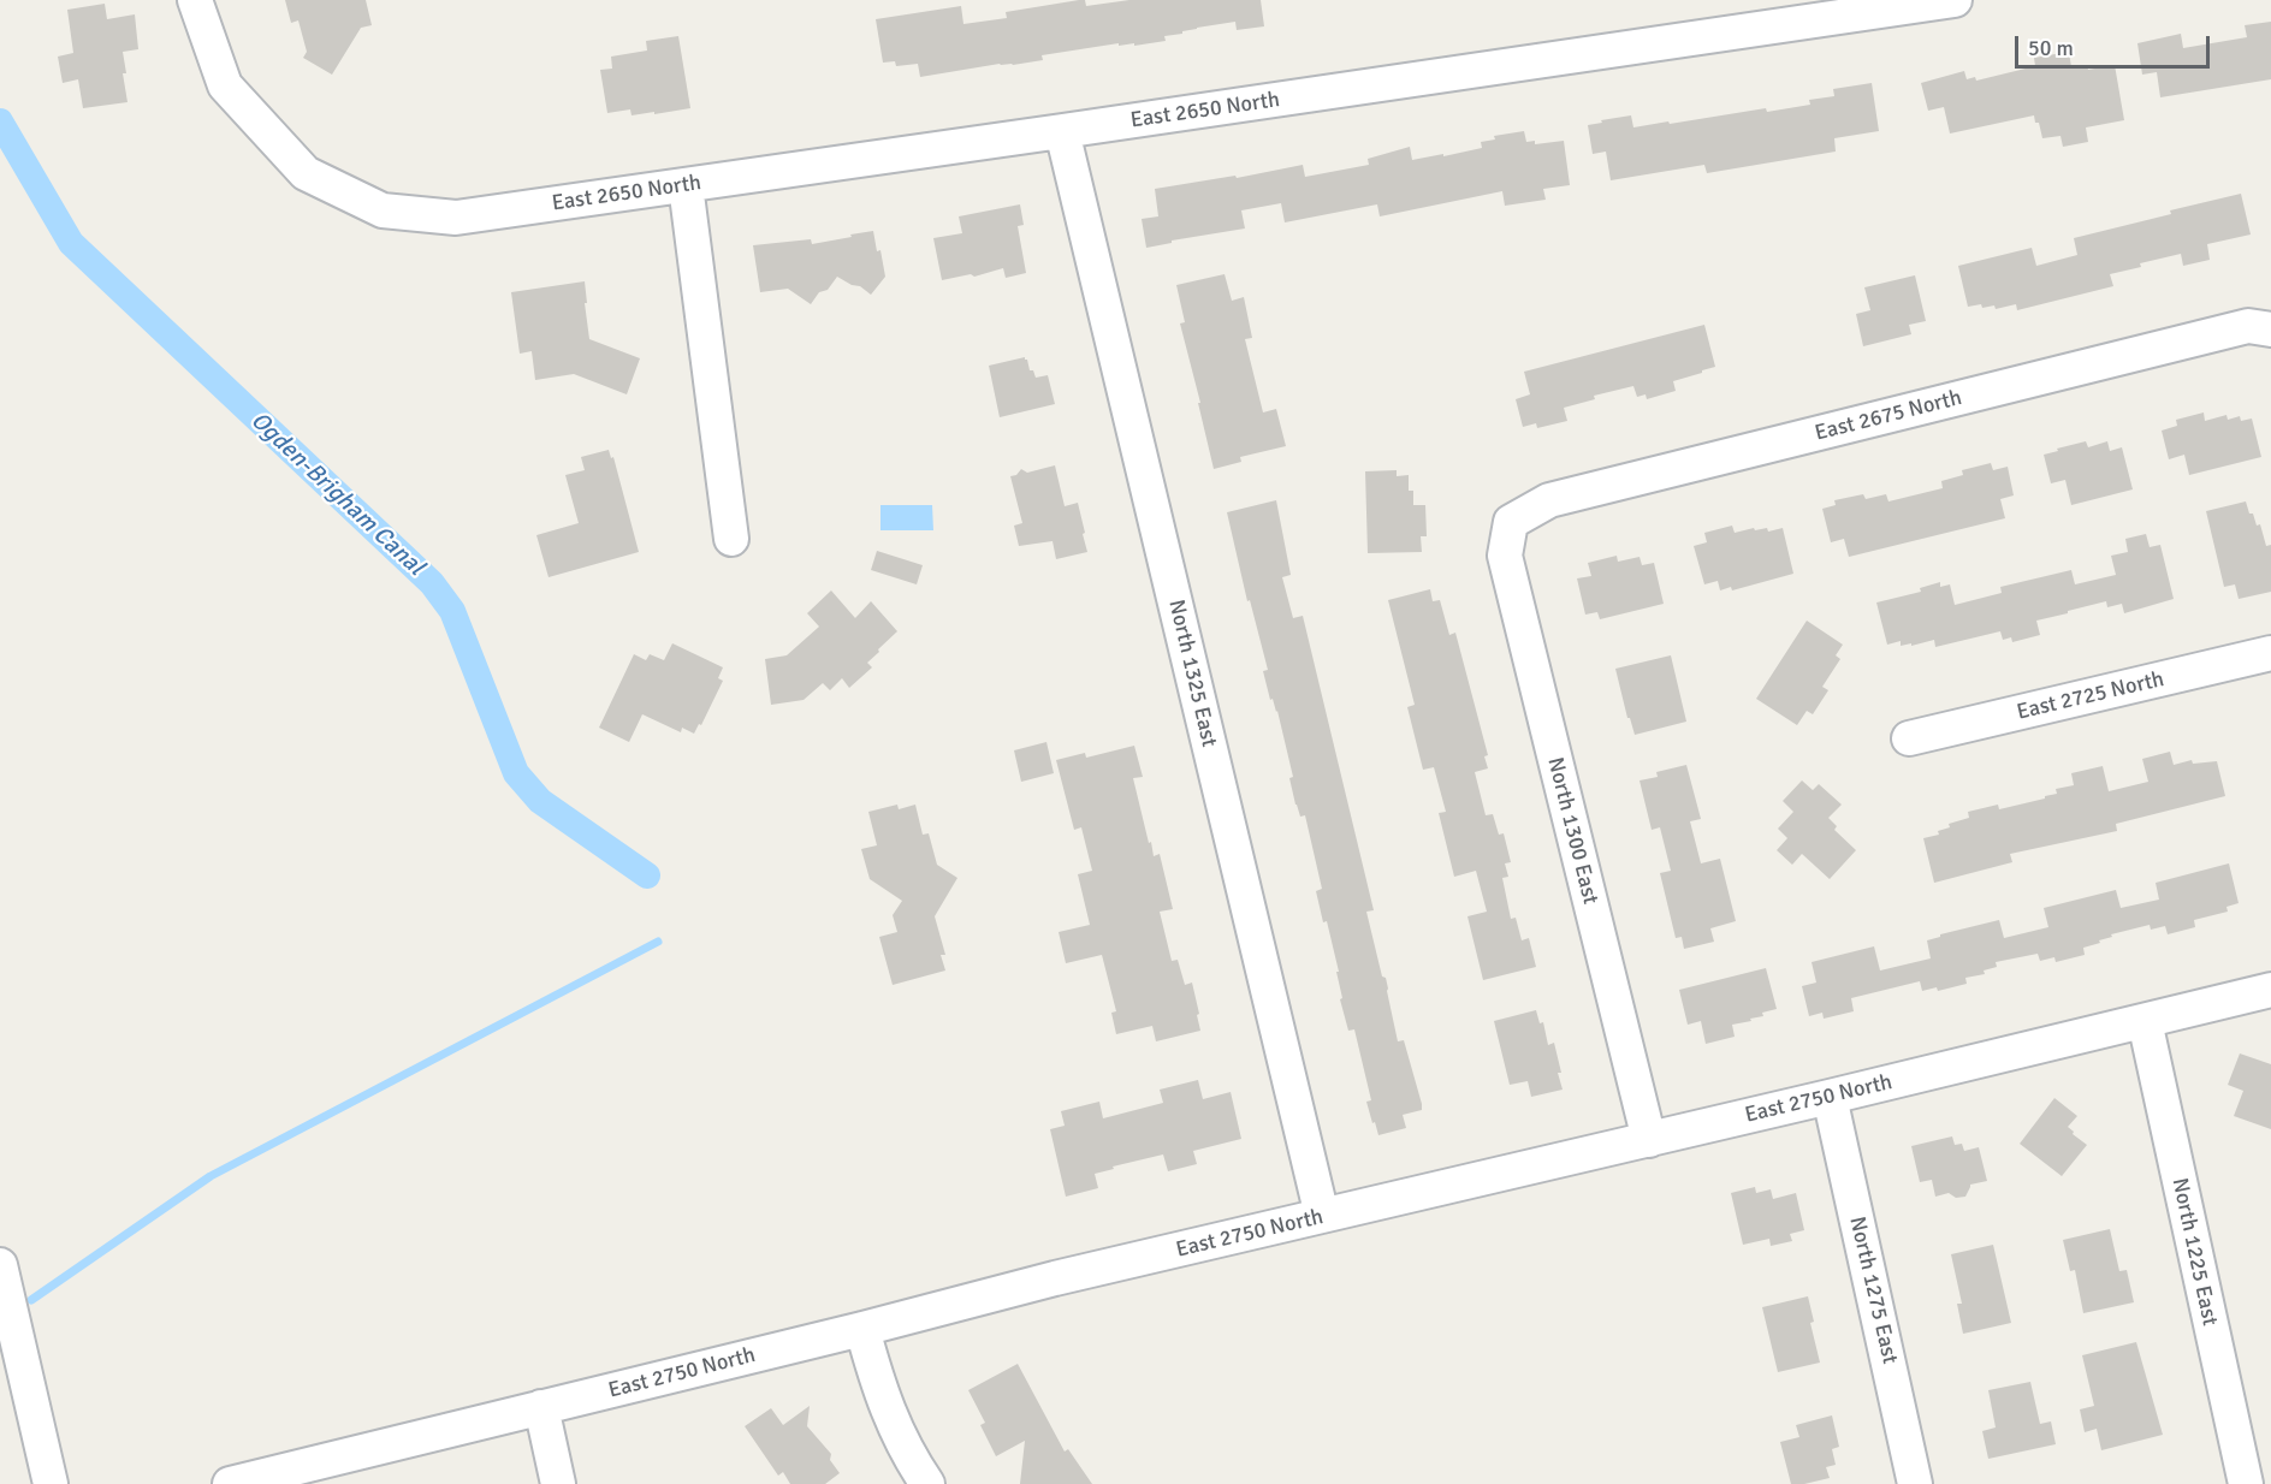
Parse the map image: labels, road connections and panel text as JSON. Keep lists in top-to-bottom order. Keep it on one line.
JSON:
{"streets":{"street":["East 2650 North","East 2675 North","North 1325 East","East 2725 North","North 1300 East","East 2750 North","North 1225 East","North 1275 East"]},"crossings":[["East 2650 North","North 1325 East"],["East 2675 North","North 1300 East"],["North 1325 East","East 2750 North"],["North 1300 East","East 2750 North"],["East 2750 North","North 1225 East"],["East 2750 North","North 1275 East"]],"water":["Ogden-Brigham Canal"],"scale_bar":"50 m"}
